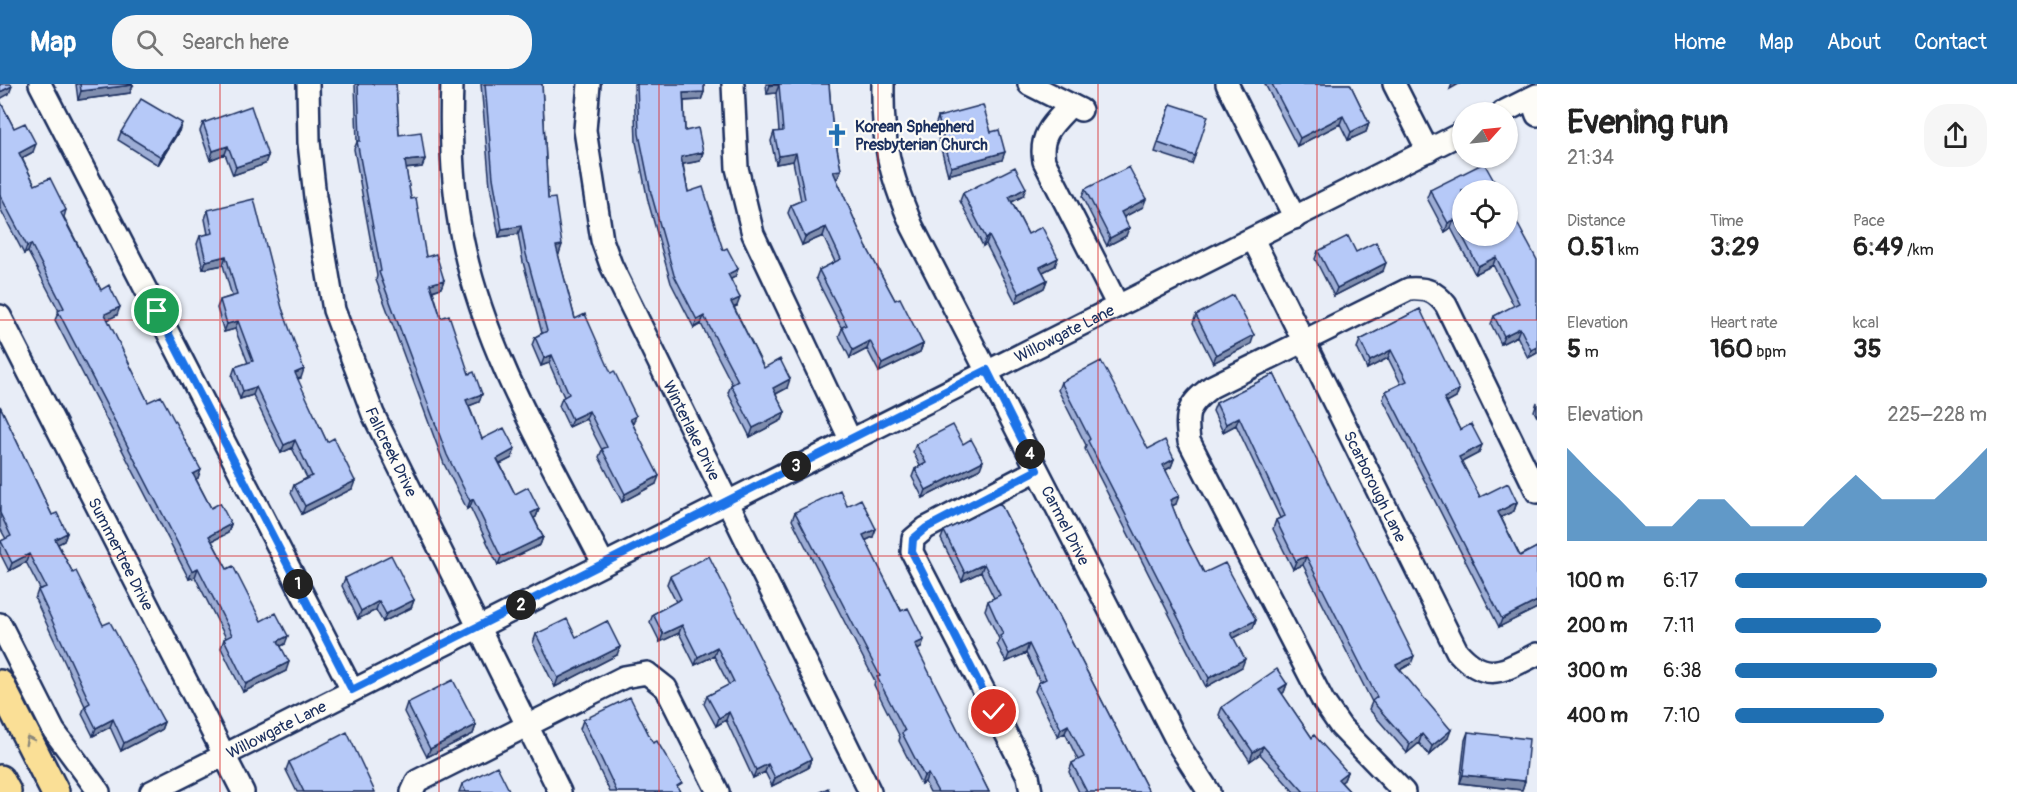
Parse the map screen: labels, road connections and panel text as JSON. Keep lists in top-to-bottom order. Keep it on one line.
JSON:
{"streets":{"street":["Willowgate Lane","Winterlake Drive","Fallcreek Drive","Scarborough Lane","Carmel Drive","Summertree Drive"]},"crossings":[["Willowgate Lane","Winterlake Drive"],["Willowgate Lane","Fallcreek Drive"],["Willowgate Lane","Scarborough Lane"],["Willowgate Lane","Carmel Drive"],["Willowgate Lane","Summertree Drive"]],"places":{"church":["Korean Sphepherd Presbyterian Church"]},"north":"top right","page":{"header":"Map","search":"Search here","nav":["Home","Map","About","Contact"],"heading":["Evening run","21:34"],"stats":[["Distance","0.51 km"],["Time","3:29"],["Pace","6:49 /km"],["Elevation","5 m"],["Heart rate","160 bpm"],["kcal","35"]],"chart":["Elevation","225–228 m"],"pins":["4","3","1","2"],"list":[{"name":"100 m","note":"6:17"},{"name":"200 m","note":"7:11"},{"name":"300 m","note":"6:38"},{"name":"400 m","note":"7:10"}]}}
